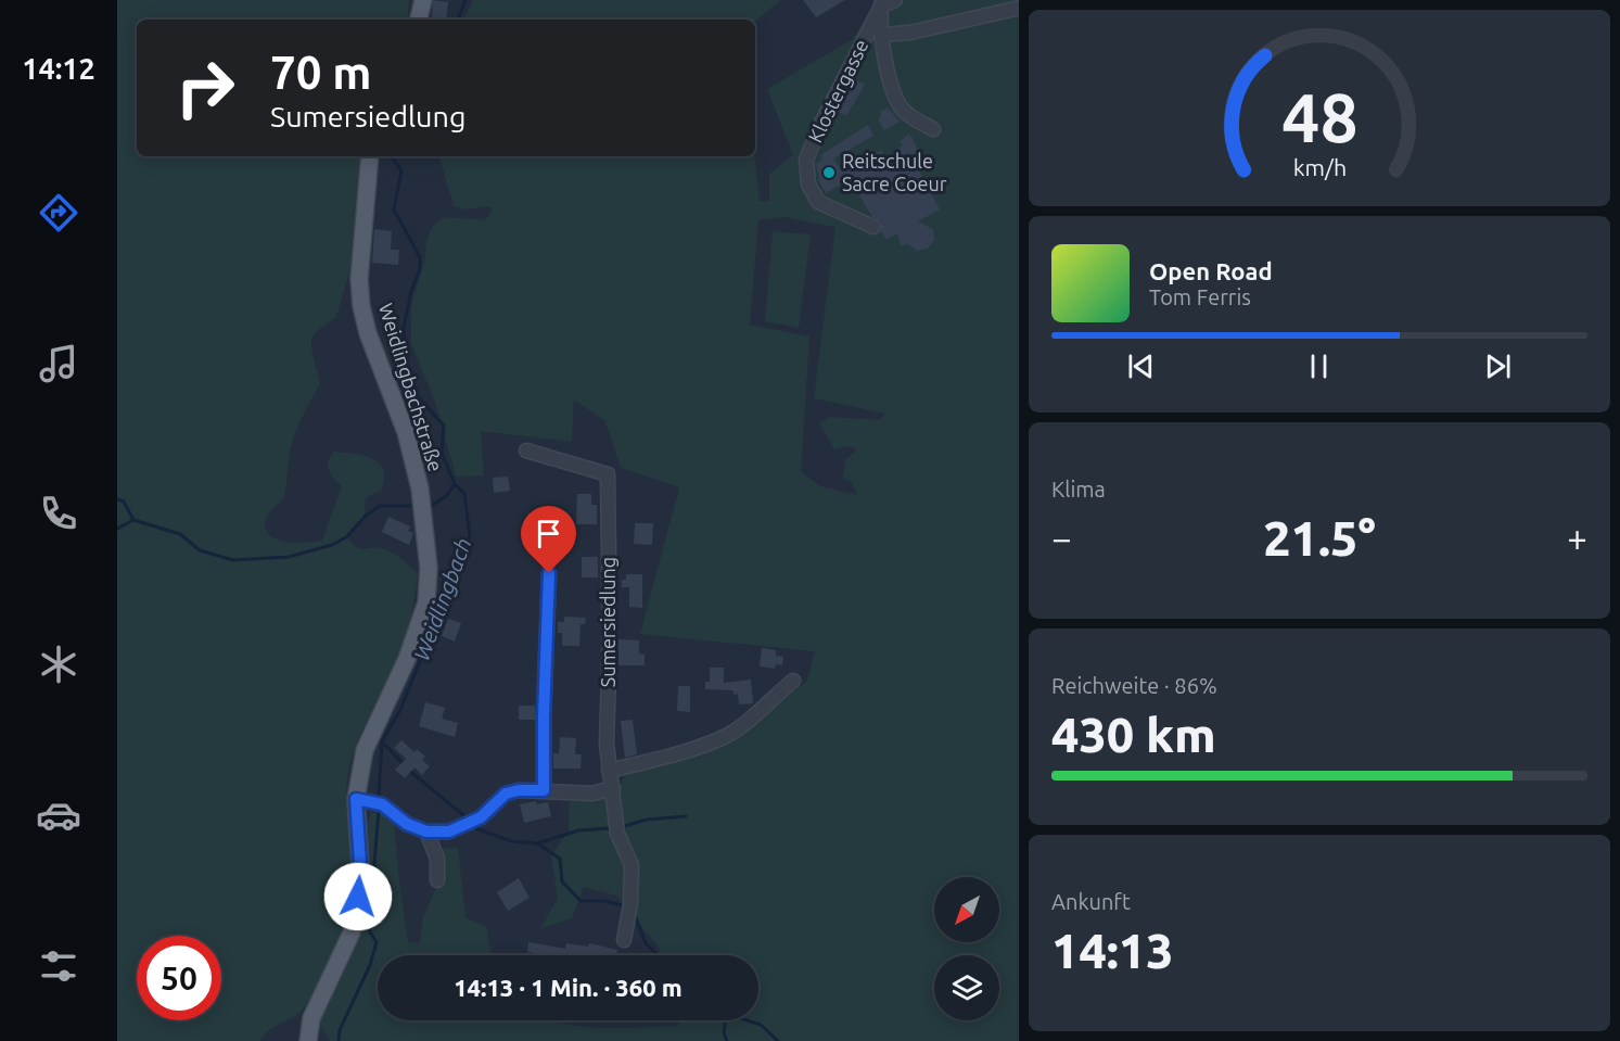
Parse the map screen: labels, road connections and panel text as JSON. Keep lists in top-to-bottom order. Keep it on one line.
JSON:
{"streets":{"main road":["Weidlingbachstraße"],"street":["Klostergasse","Sumersiedlung"]},"water":["Weidlingbach"],"places":["Reitschule Sacre Coeur"],"north":"bottom left","page":{"tabs":"14:12","turn":["70 m","Sumersiedlung"],"song":["Open Road","Tom Ferris"],"tile":["Klima",["Reichweite · 86%","430 km"],["Ankunft","14:13"]],"heat":["−","21.5°","+"],"limit":"50","trip":"14:13 · 1 Min. · 360 m","gauge":["48","km/h"]}}
